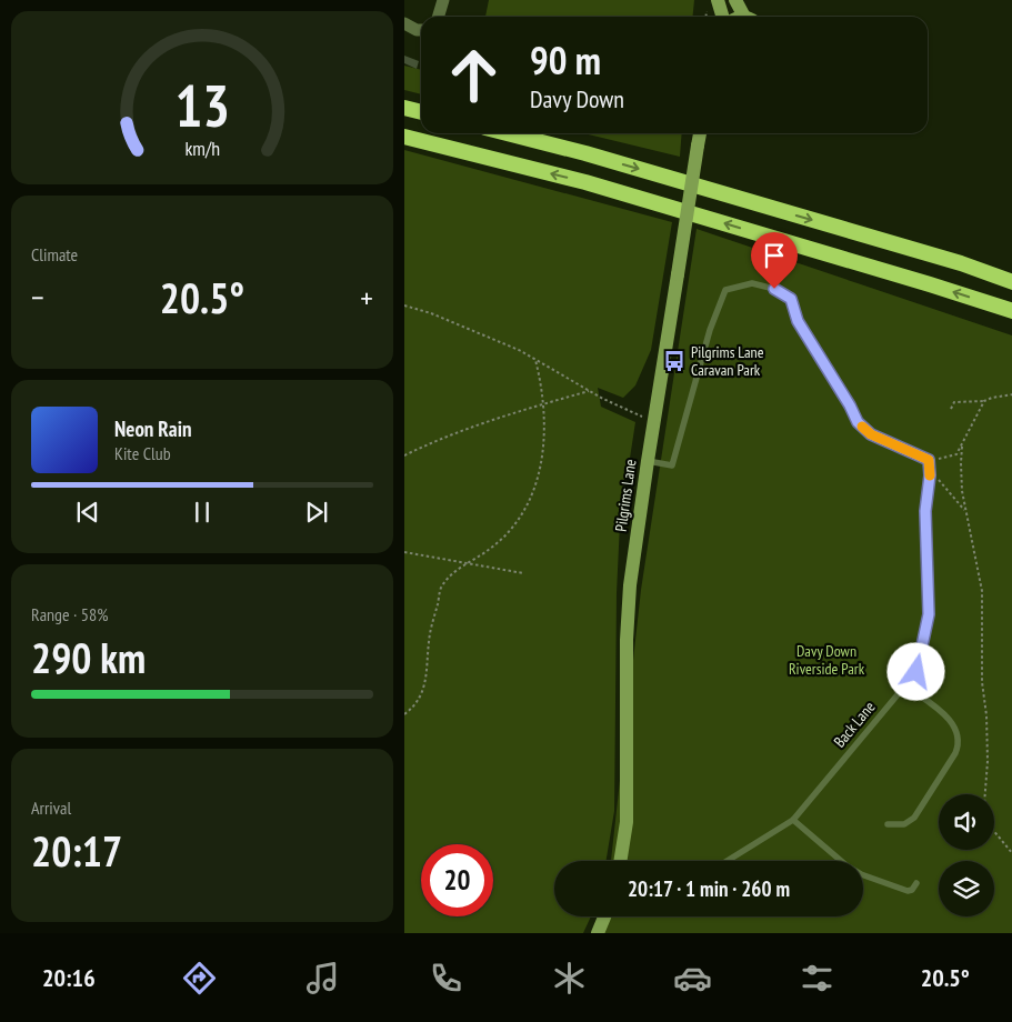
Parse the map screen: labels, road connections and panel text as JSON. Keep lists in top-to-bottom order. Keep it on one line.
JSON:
{"streets":{"main road":["Pilgrims Lane"],"lane":["Back Lane"]},"parks":["Davy Down Riverside Park"],"places":{"bus stop":["Pilgrims Lane Caravan Park"]},"page":{"turn":["90 m","Davy Down"],"tile":["Climate",["Range · 58%","290 km"],["Arrival","20:17"]],"heat":["−","20.5°","+"],"song":["Neon Rain","Kite Club"],"limit":"20","trip":"20:17 · 1 min · 260 m","tabs":["20:16","20.5°"],"gauge":["13","km/h"]}}
